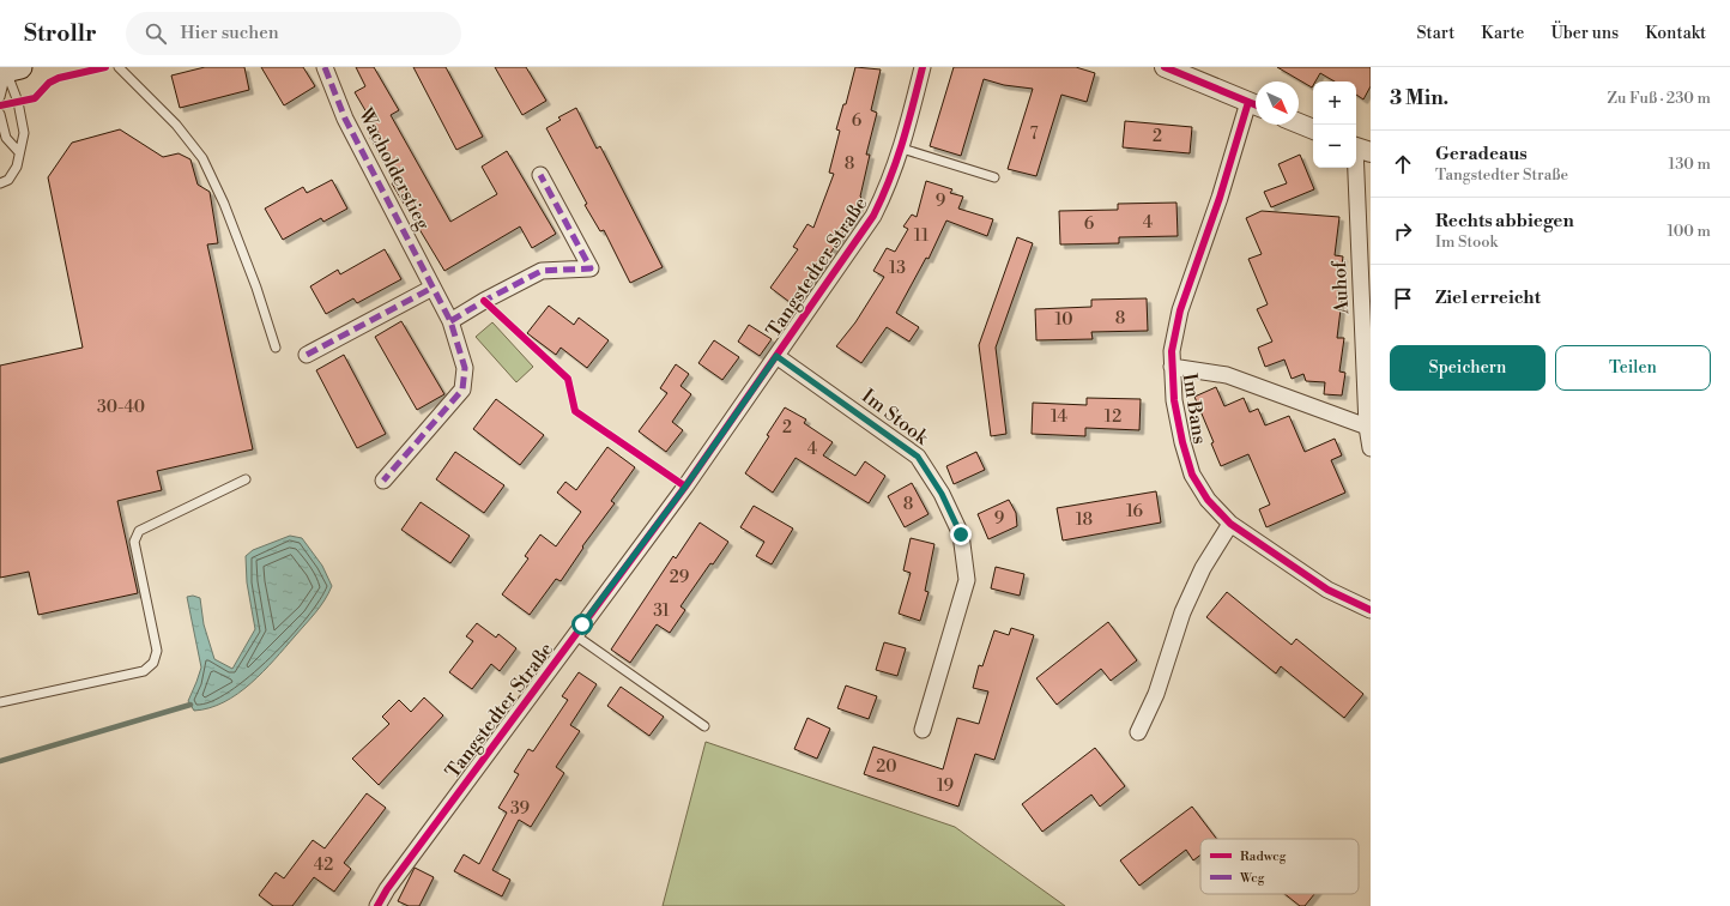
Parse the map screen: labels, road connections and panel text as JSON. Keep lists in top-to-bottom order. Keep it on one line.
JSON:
{"streets":{"street":["Wacholderstieg","Tangstedter Straße","Auhof","Im Bans","Im Stook"]},"crossings":[["Tangstedter Straße","Im Stook"]],"house_numbers":["6","7","2","8","9","4","6","11","13","8","10","30-40","14","12","2","4","8","16","9","18","29","31","20","19","39","42"],"legend":["Radweg","Weg"],"north":"bottom right","page":{"header":"Strollr","search":"Hier suchen","nav":["Start","Karte","Über uns","Kontakt"],"heading":["3 Min.","Zu Fuß · 230 m"],"map_buttons":["+","−"],"list":[["Geradeaus","Tangstedter Straße","130 m"],["Rechts abbiegen","Im Stook","100 m"],"Ziel erreicht"],"buttons":["Speichern","Teilen"]}}
